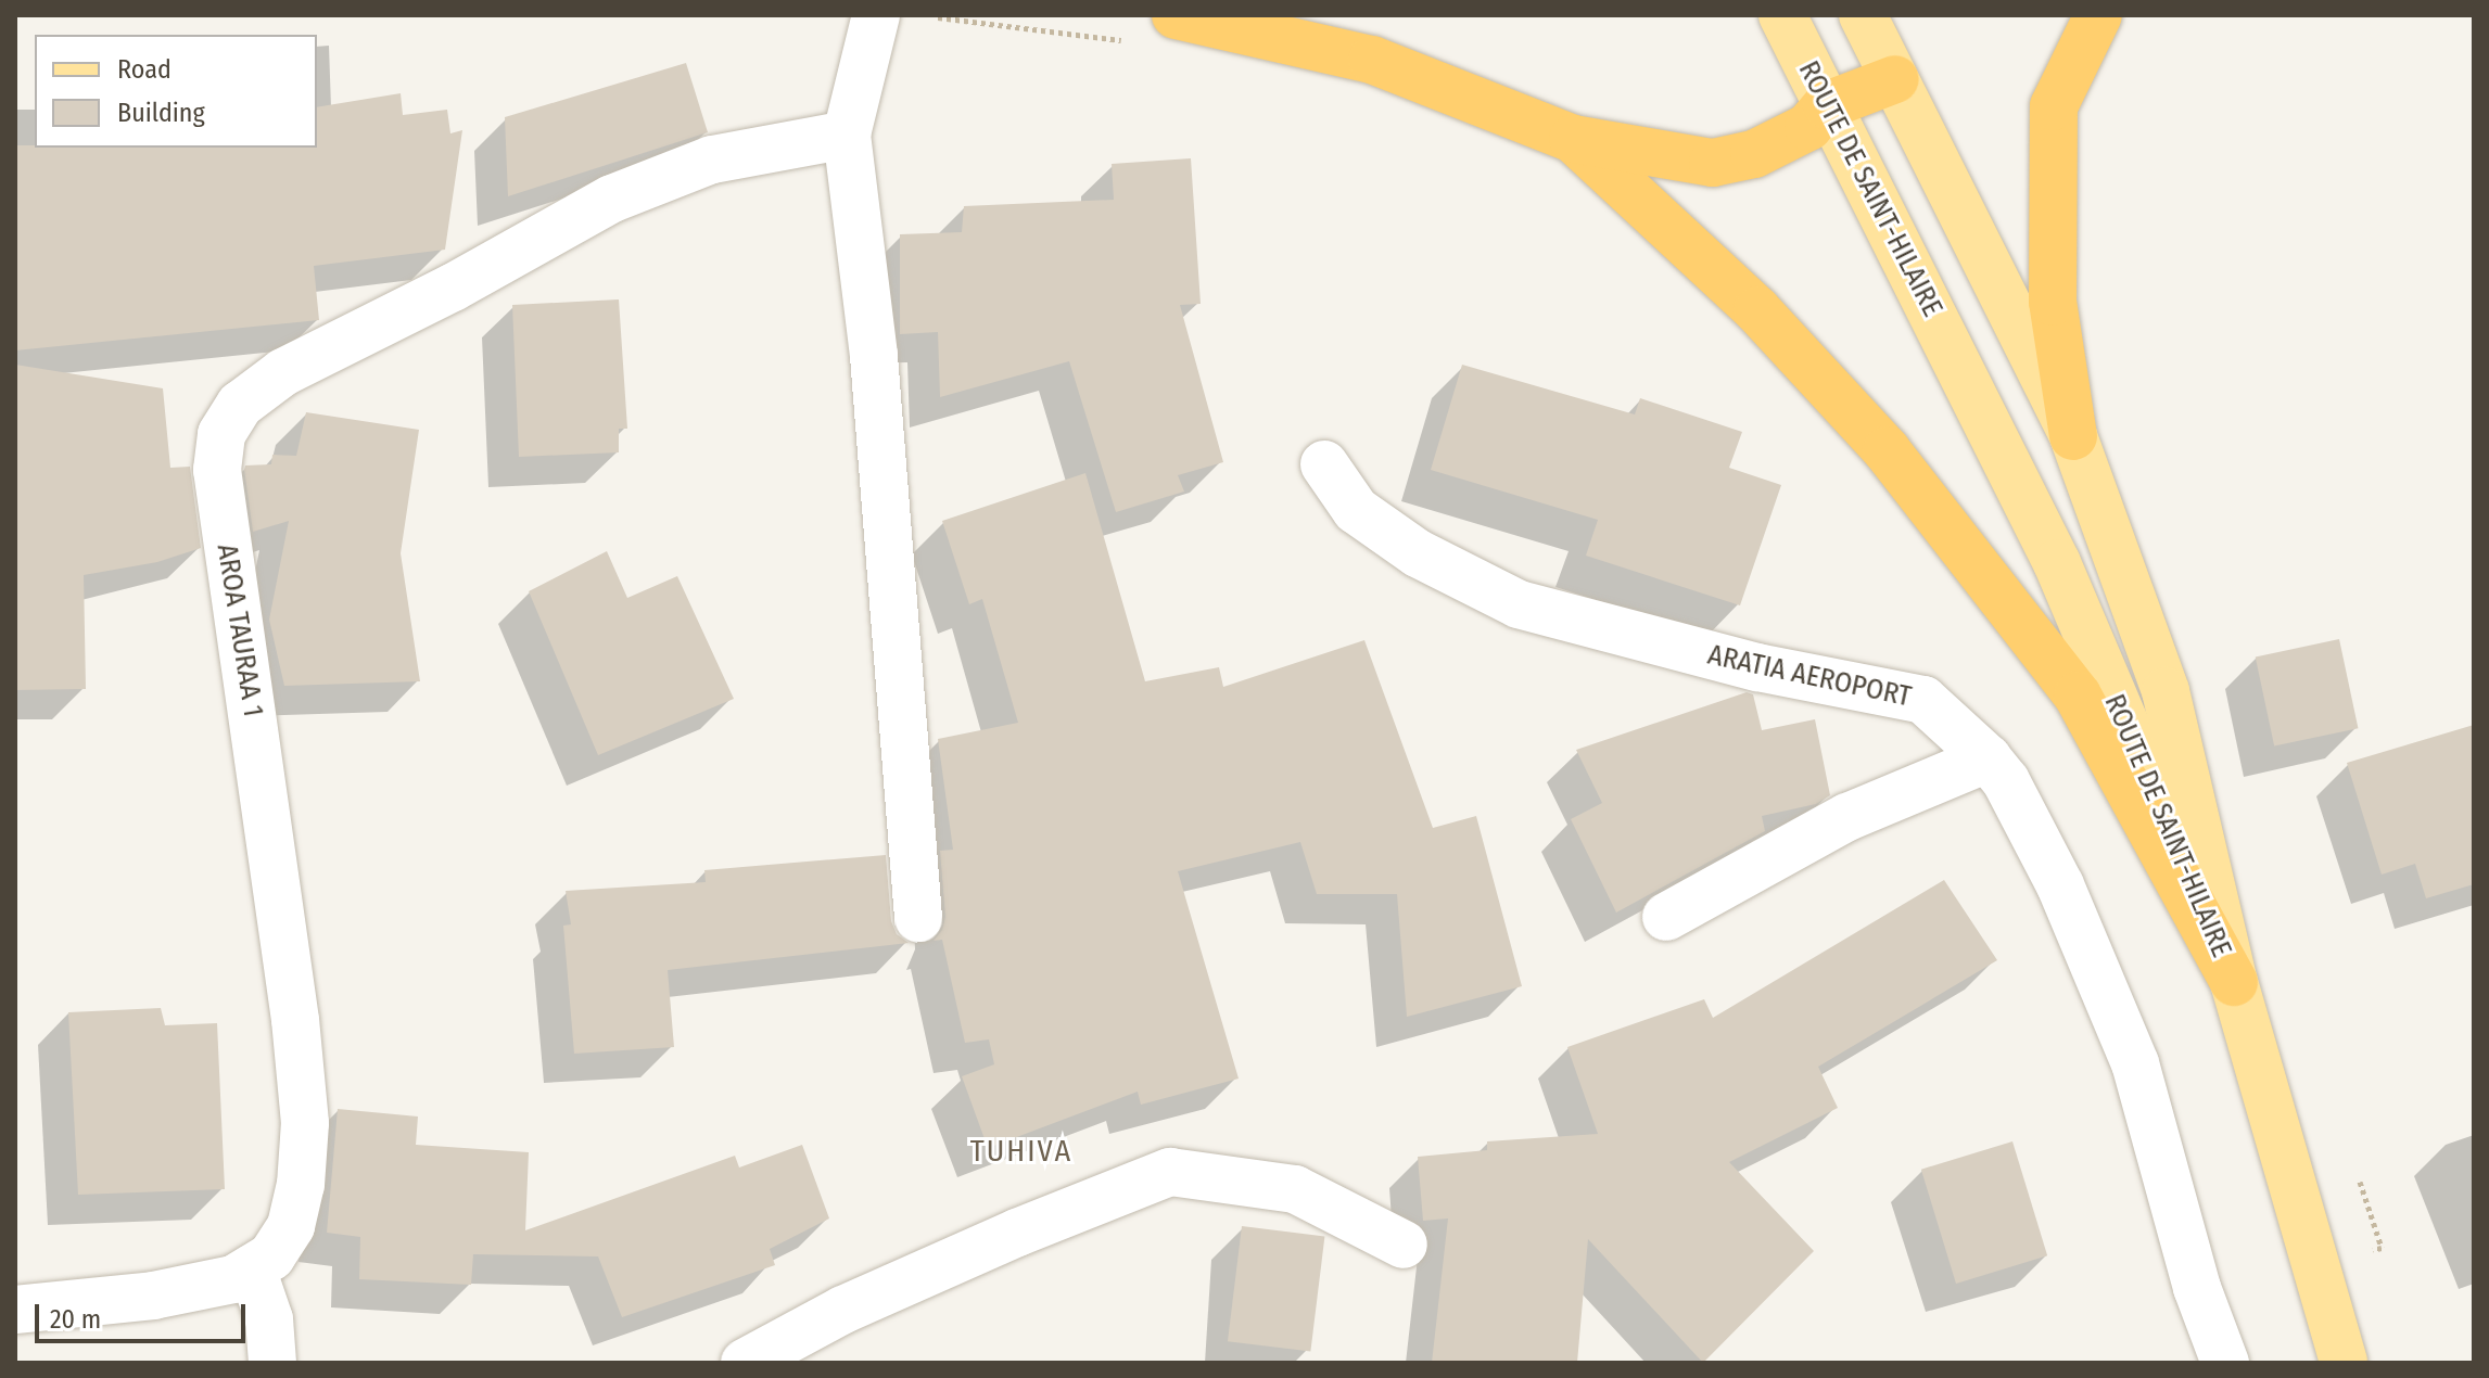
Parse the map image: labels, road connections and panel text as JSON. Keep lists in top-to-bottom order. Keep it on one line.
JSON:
{"streets":{"main road":["ROUTE DE SAINT-HILAIRE"],"street":["AROA TAURAA 1","ARATIA AEROPORT"]},"districts":["TUHIVA"],"legend":["Road","Building"],"scale_bar":"20 m"}
